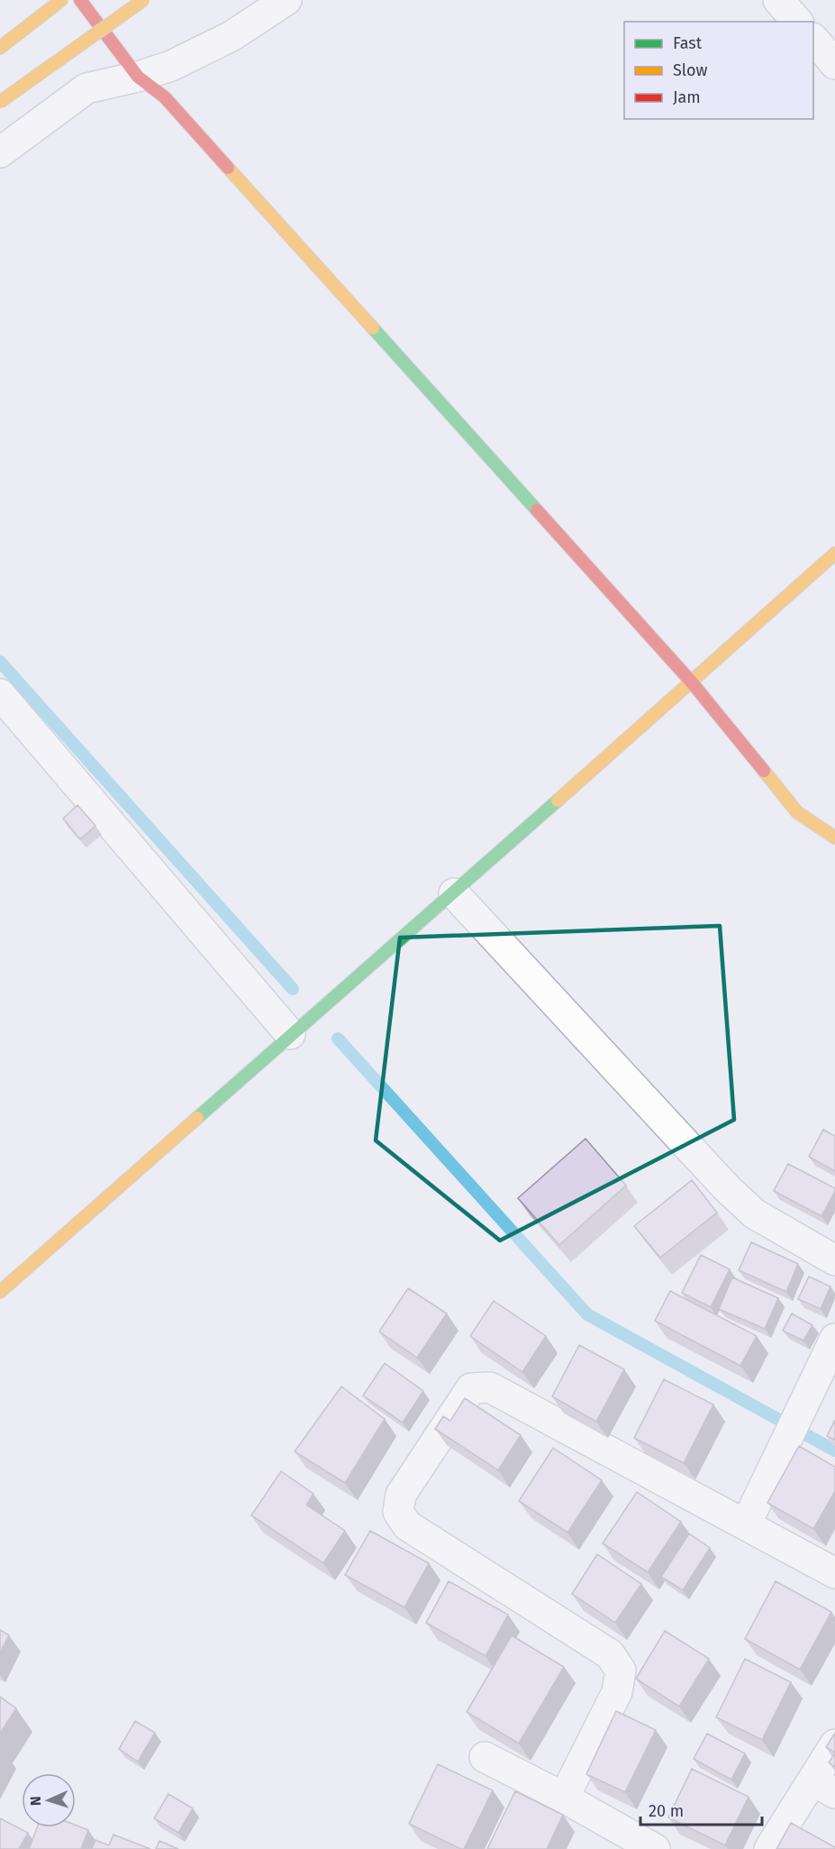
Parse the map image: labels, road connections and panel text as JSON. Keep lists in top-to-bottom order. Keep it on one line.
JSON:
{"legend":["Fast","Slow","Jam"],"scale_bar":"20 m","north":"left"}
